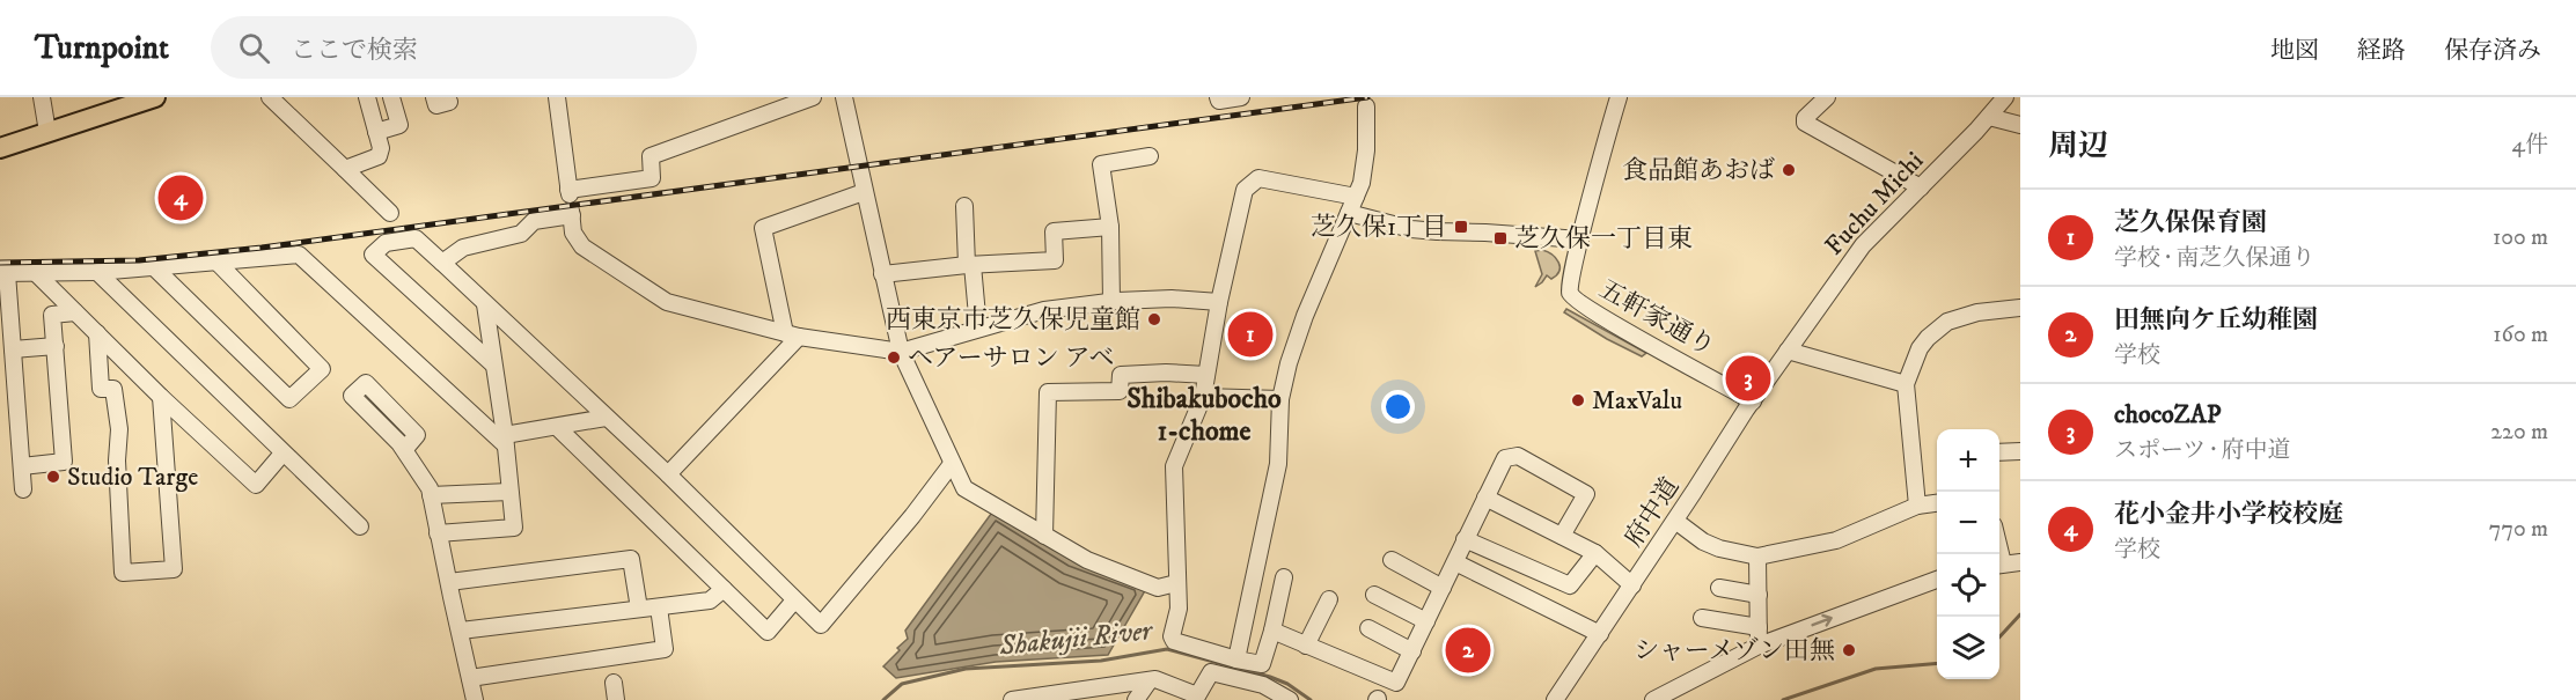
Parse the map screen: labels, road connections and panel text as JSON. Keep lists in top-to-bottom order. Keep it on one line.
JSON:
{"streets":{"street":["Fuchu Michi","五軒家通り","府中道"]},"crossings":[["Fuchu Michi","府中道"],["五軒家通り","府中道"]],"districts":["Shibakubocho 1-chome"],"water":["Shakujii River"],"places":{"other":["食品館あおば","西東京市芝久保児童館","ヘアーサロン アベ","MaxValu","Studio Targe","シャーメゾン田無"],"transit":["芝久保1丁目","芝久保一丁目東"]},"page":{"header":"Turnpoint","search":"ここで検索","nav":["地図","経路","保存済み"],"heading":["周辺","4件"],"pins":["4","1","3","2"],"list":[{"mark":"1","name":"芝久保保育園","note":"学校 · 南芝久保通り","value":"100 m"},{"mark":"2","name":"田無向ケ丘幼稚園","note":"学校","value":"160 m"},{"mark":"3","name":"chocoZAP","note":"スポーツ · 府中道","value":"220 m"},{"mark":"4","name":"花小金井小学校校庭","note":"学校","value":"770 m"}],"map_buttons":["+","−"]}}
